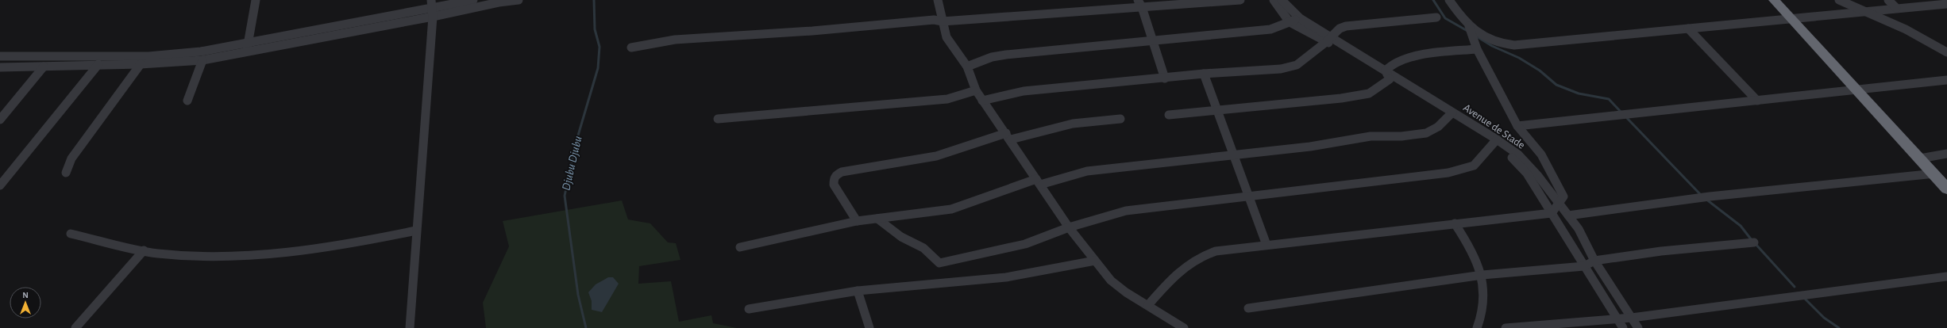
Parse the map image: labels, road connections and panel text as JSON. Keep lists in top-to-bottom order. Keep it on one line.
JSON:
{"streets":{"street":["Avenue de Stade"]},"water":["Djubu Djubu"],"north":"top"}
